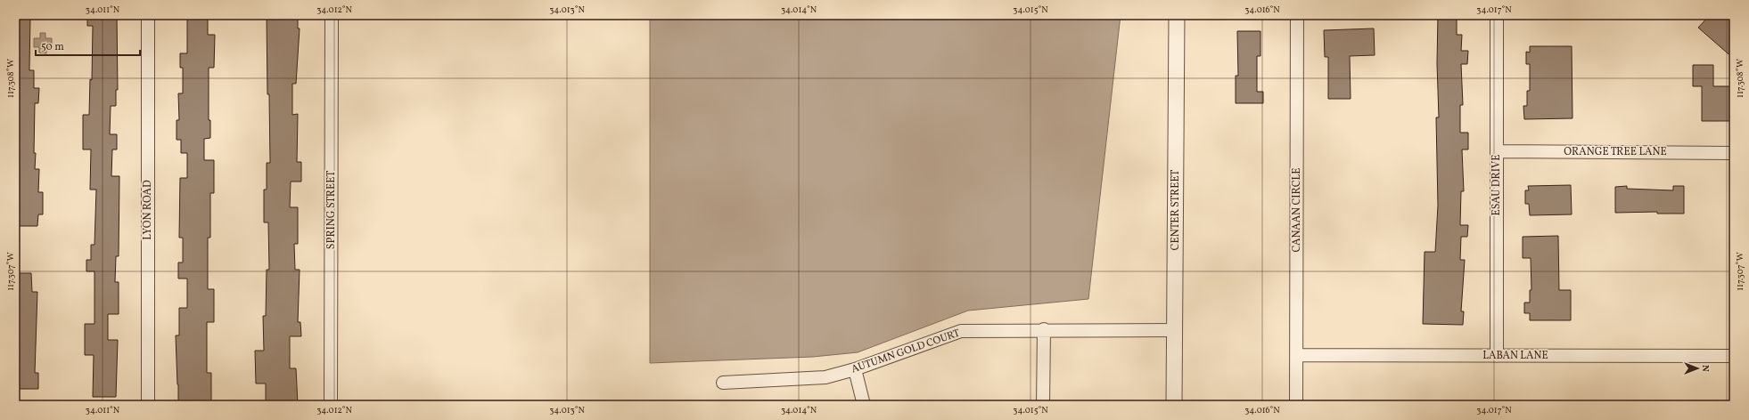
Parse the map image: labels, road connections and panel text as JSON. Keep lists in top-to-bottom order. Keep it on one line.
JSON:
{"streets":{"street":["ORANGE TREE LANE","ESAU DRIVE","LYON ROAD","SPRING STREET","CENTER STREET","CANAAN CIRCLE","AUTUMN GOLD COURT","LABAN LANE"]},"crossings":[["ORANGE TREE LANE","ESAU DRIVE"],["ESAU DRIVE","LABAN LANE"],["CENTER STREET","AUTUMN GOLD COURT"],["CANAAN CIRCLE","LABAN LANE"]],"scale_bar":"50 m","north":"right","coordinates":["34.011°N","34.012°N","34.013°N","34.014°N","34.015°N","34.016°N","34.017°N","117.308°W","117.307°W"]}
